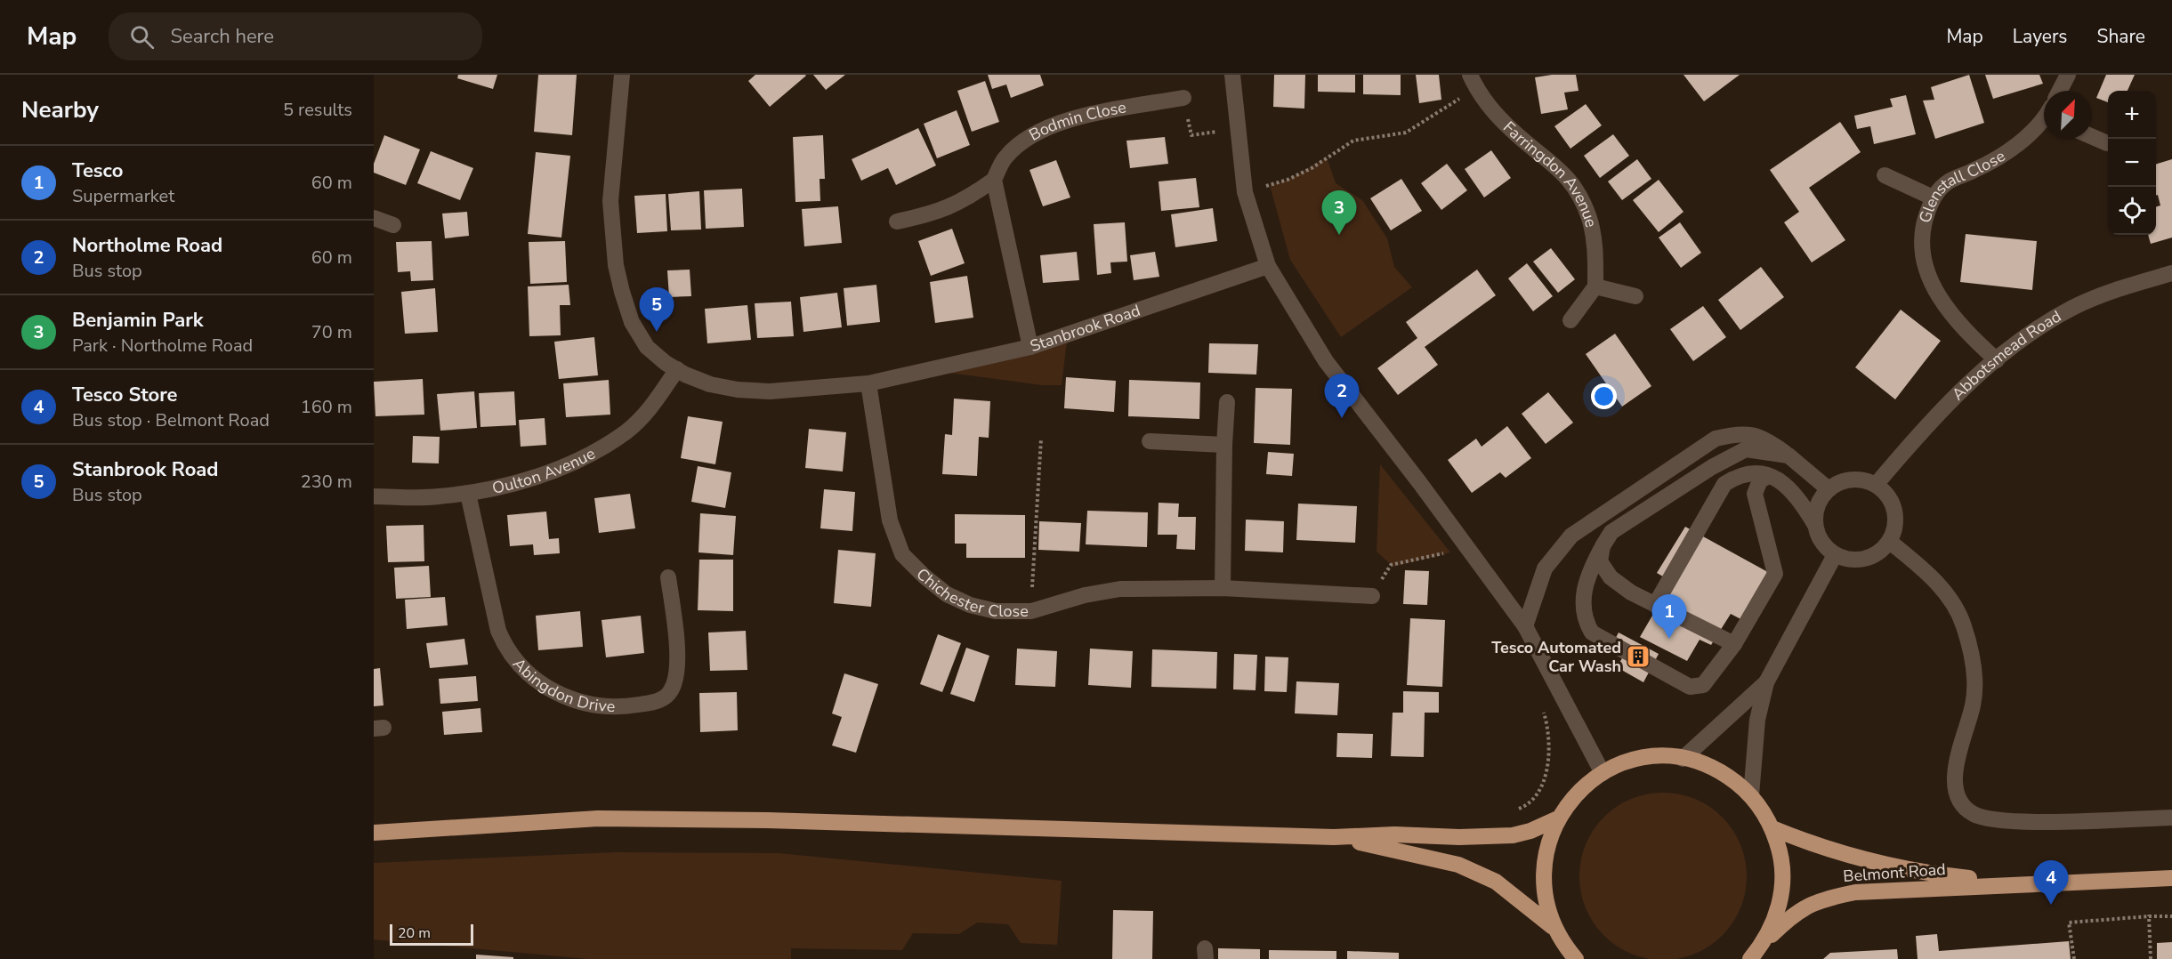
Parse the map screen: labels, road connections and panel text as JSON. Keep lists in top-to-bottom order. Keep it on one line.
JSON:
{"streets":{"highway":["Belmont Road"],"street":["Bodmin Close","Farringdon Avenue","Glenstall Close","Stanbrook Road","Abbotsmead Road","Oulton Avenue","Chichester Close","Abingdon Drive"]},"crossings":[["Glenstall Close","Abbotsmead Road"],["Stanbrook Road","Oulton Avenue"],["Stanbrook Road","Chichester Close"],["Oulton Avenue","Abingdon Drive"]],"places":{"building":["Tesco Automated Car Wash"]},"scale_bar":"20 m","north":"top right","page":{"header":"Map","search":"Search here","nav":["Map","Layers","Share"],"heading":["Nearby","5 results"],"map_buttons":["+","−"],"list":[{"mark":"1","name":"Tesco","note":"Supermarket","value":"60 m"},{"mark":"2","name":"Northolme Road","note":"Bus stop","value":"60 m"},{"mark":"3","name":"Benjamin Park","note":"Park · Northolme Road","value":"70 m"},{"mark":"4","name":"Tesco Store","note":"Bus stop · Belmont Road","value":"160 m"},{"mark":"5","name":"Stanbrook Road","note":"Bus stop","value":"230 m"}],"pins":["3","5","2","1","4"],"scale":"20 m"}}
